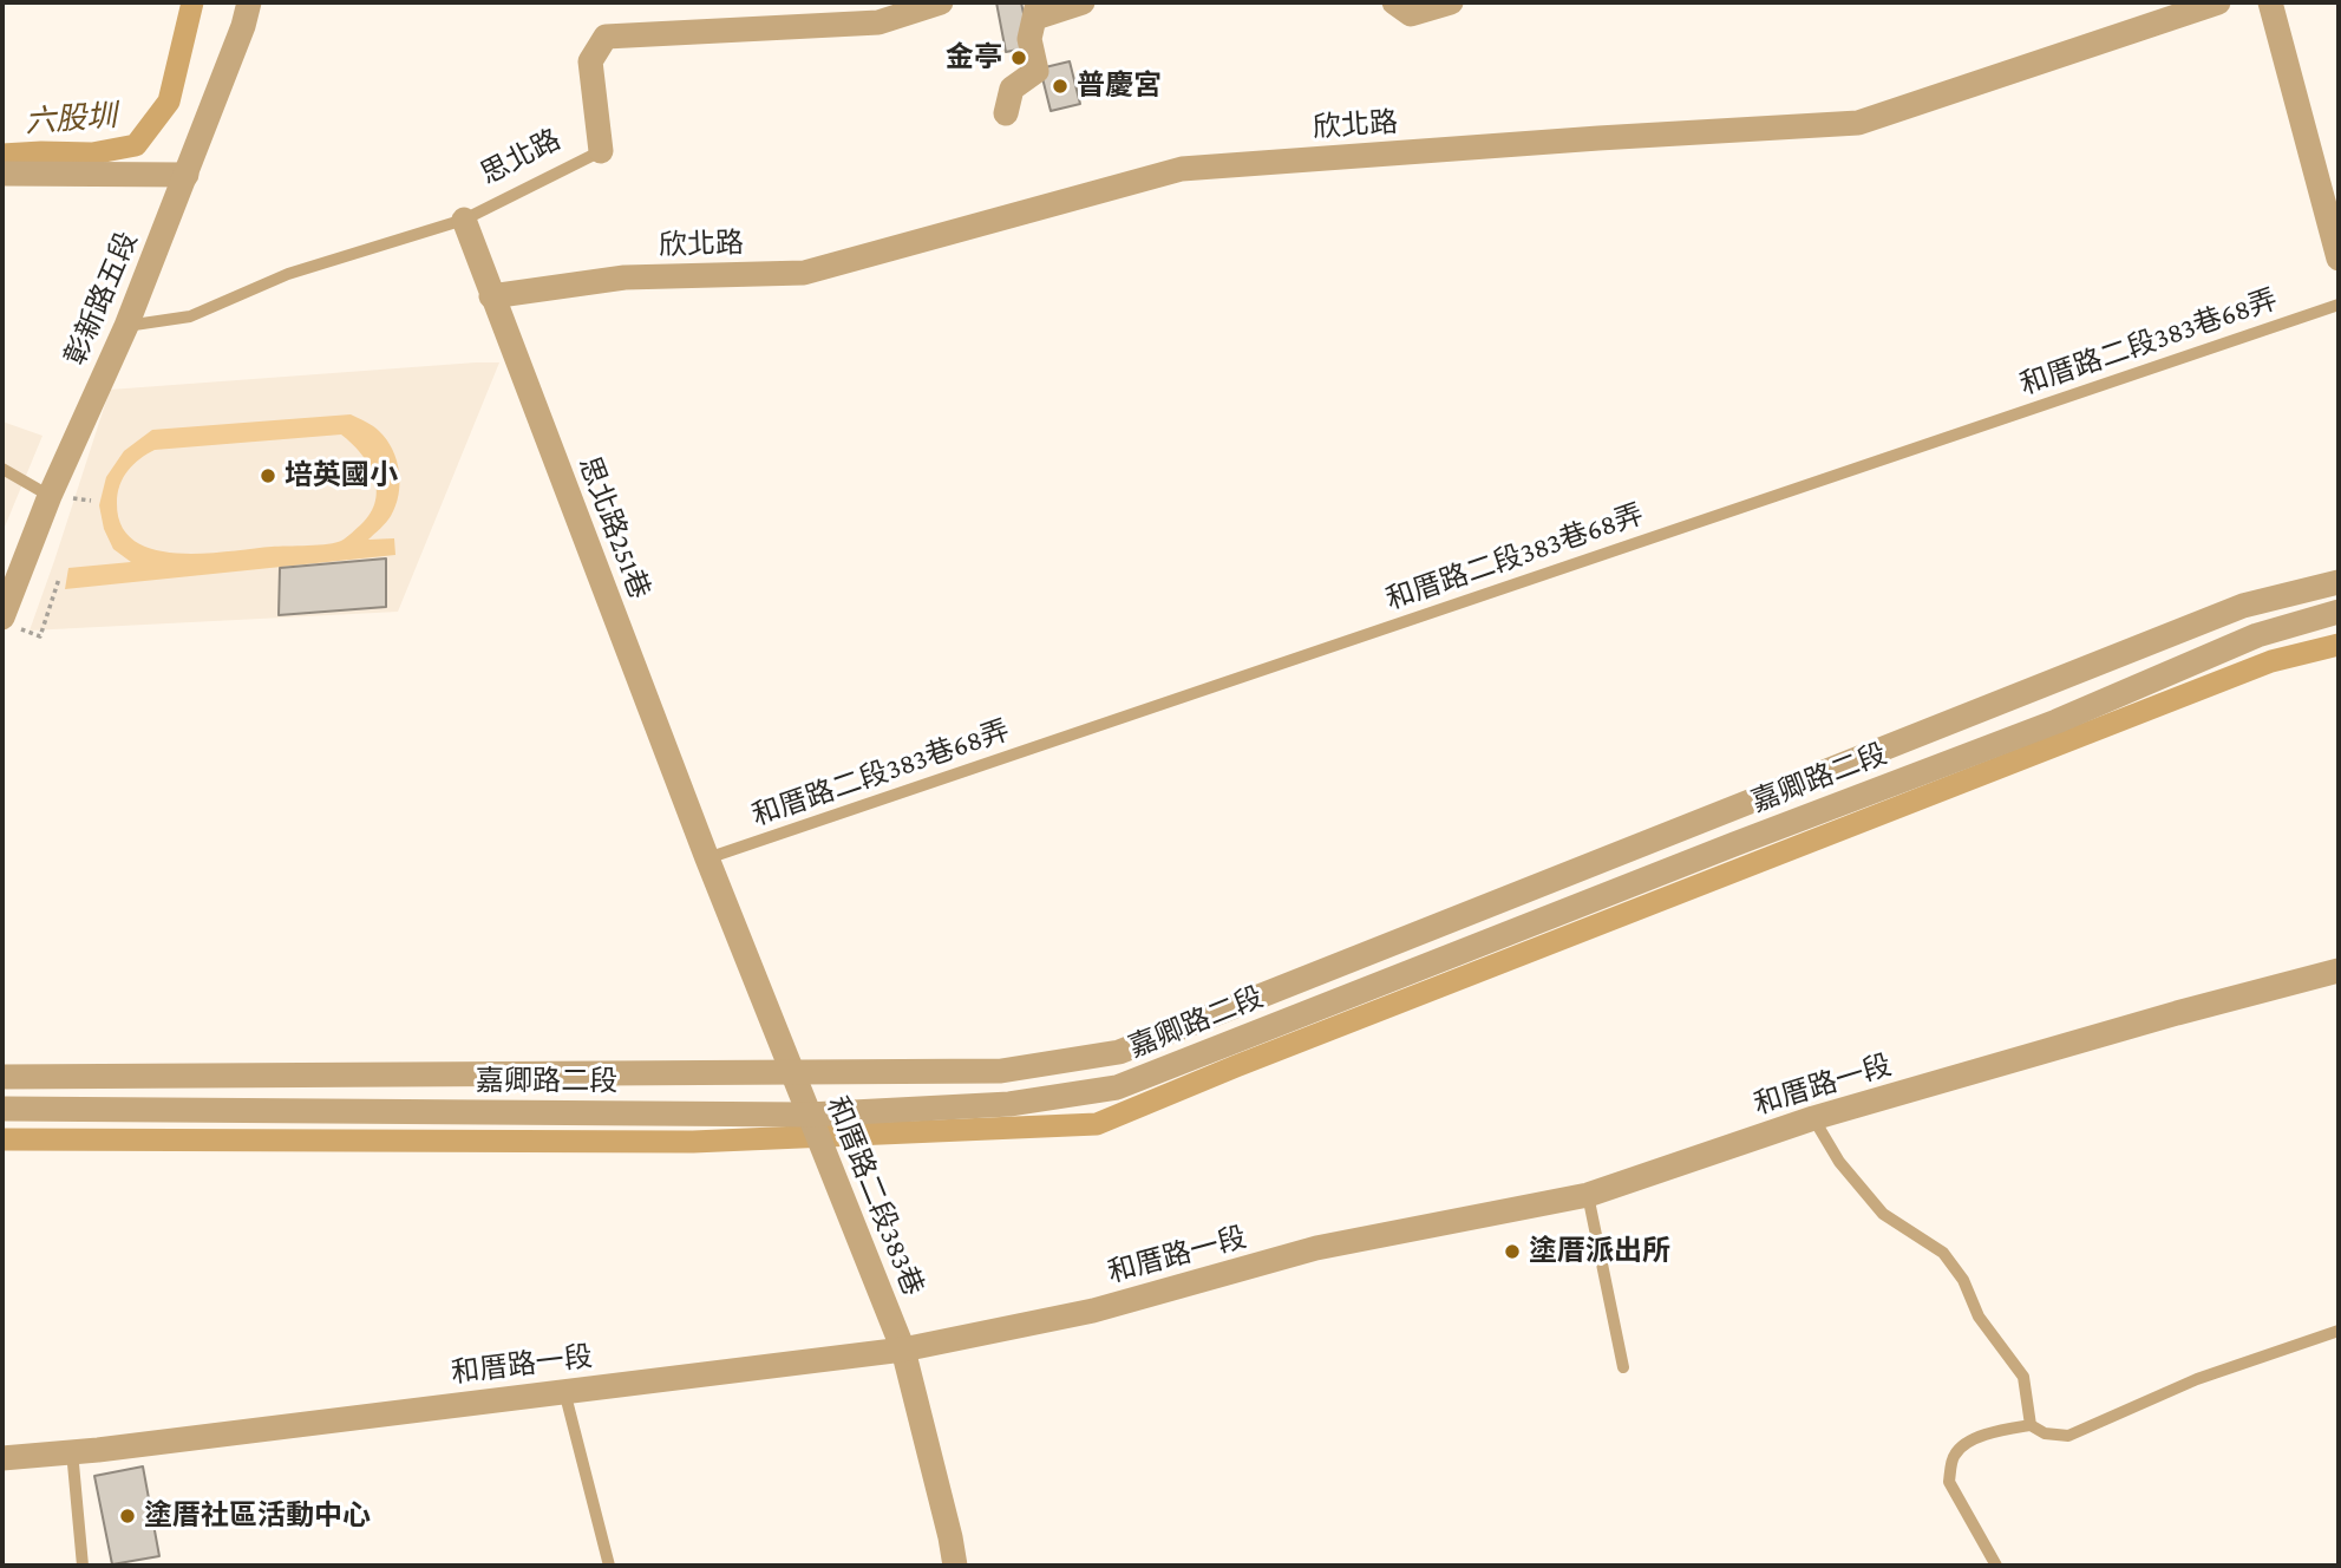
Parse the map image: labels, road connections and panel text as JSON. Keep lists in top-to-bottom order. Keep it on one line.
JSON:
{"streets":{"street":["欣北路","思北路","彰新路五段","思北路251巷","嘉卿路二段","和厝路一段","和厝路二段383巷"],"lane":["和厝路二段383巷68弄"]},"crossings":[["欣北路","思北路251巷"],["思北路","彰新路五段"],["思北路","思北路251巷"],["和厝路二段383巷68弄","思北路251巷"],["和厝路二段383巷68弄","和厝路二段383巷"],["思北路251巷","和厝路二段383巷"],["嘉卿路二段","和厝路二段383巷"],["和厝路一段","和厝路二段383巷"]],"water":["六股圳"],"places":["金亭","普慶宮","培英國小","塗厝派出所","塗厝社區活動中心"]}
